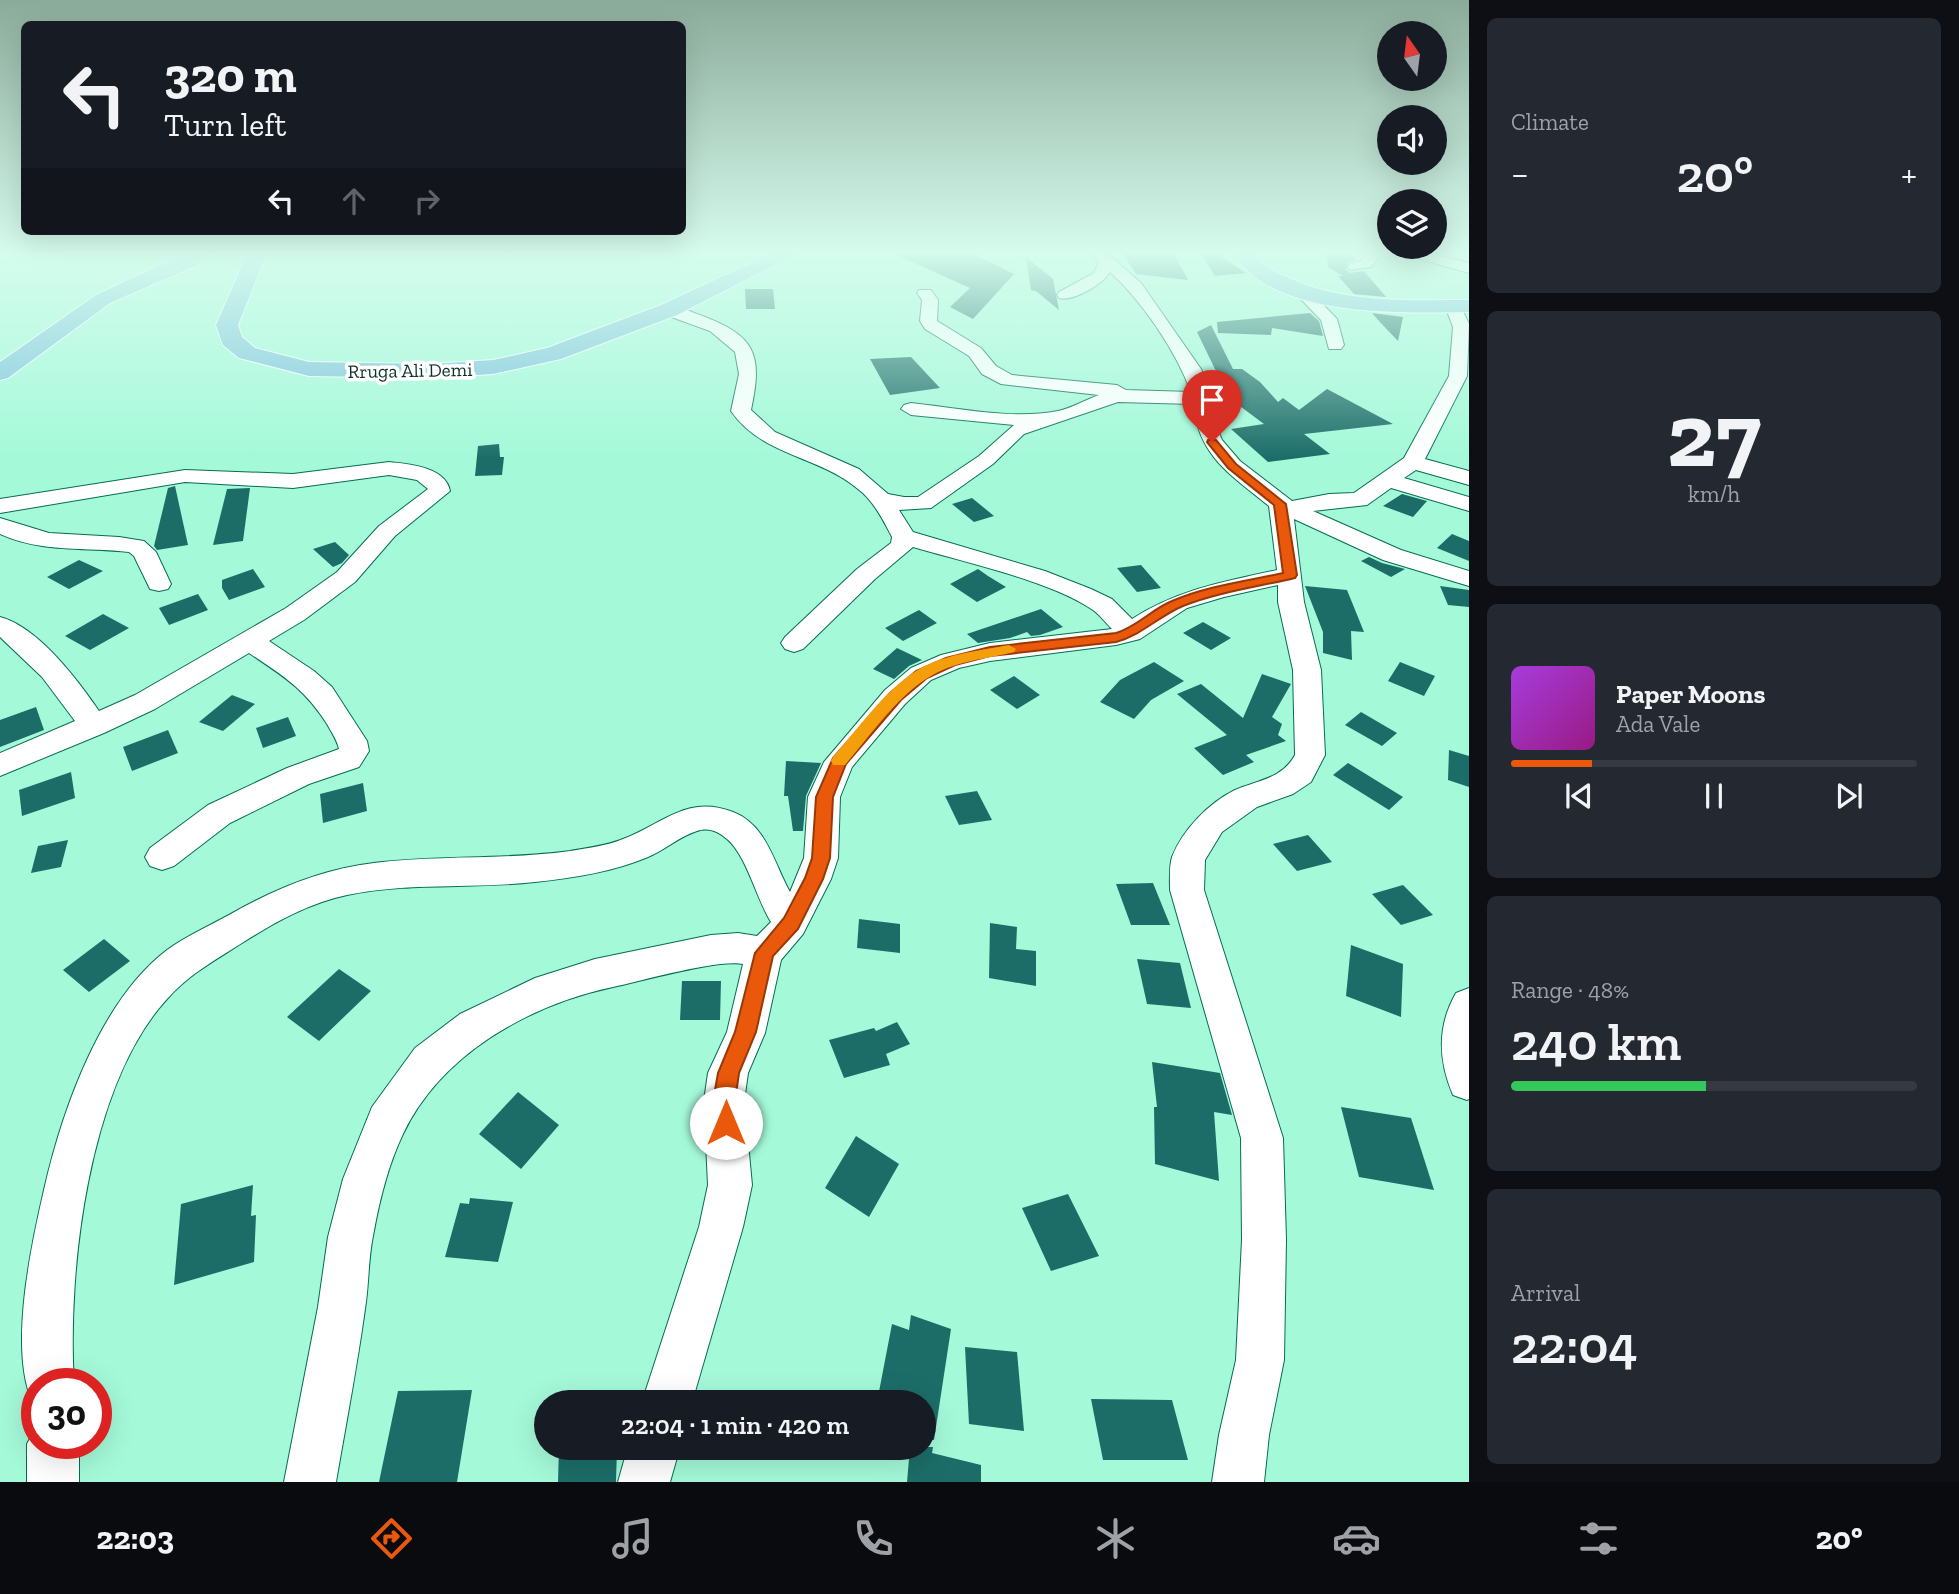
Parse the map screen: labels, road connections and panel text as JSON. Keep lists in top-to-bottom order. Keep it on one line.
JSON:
{"streets":{"main road":["Rruga Ali Demi"]},"north":"top","page":{"tile":["Climate",["27","km/h"],["Range · 48%","240 km"],["Arrival","22:04"]],"turn":["320 m","Turn left"],"heat":["−","20°","+"],"song":["Paper Moons","Ada Vale"],"limit":"30","trip":"22:04 · 1 min · 420 m","tabs":["22:03","20°"]}}
